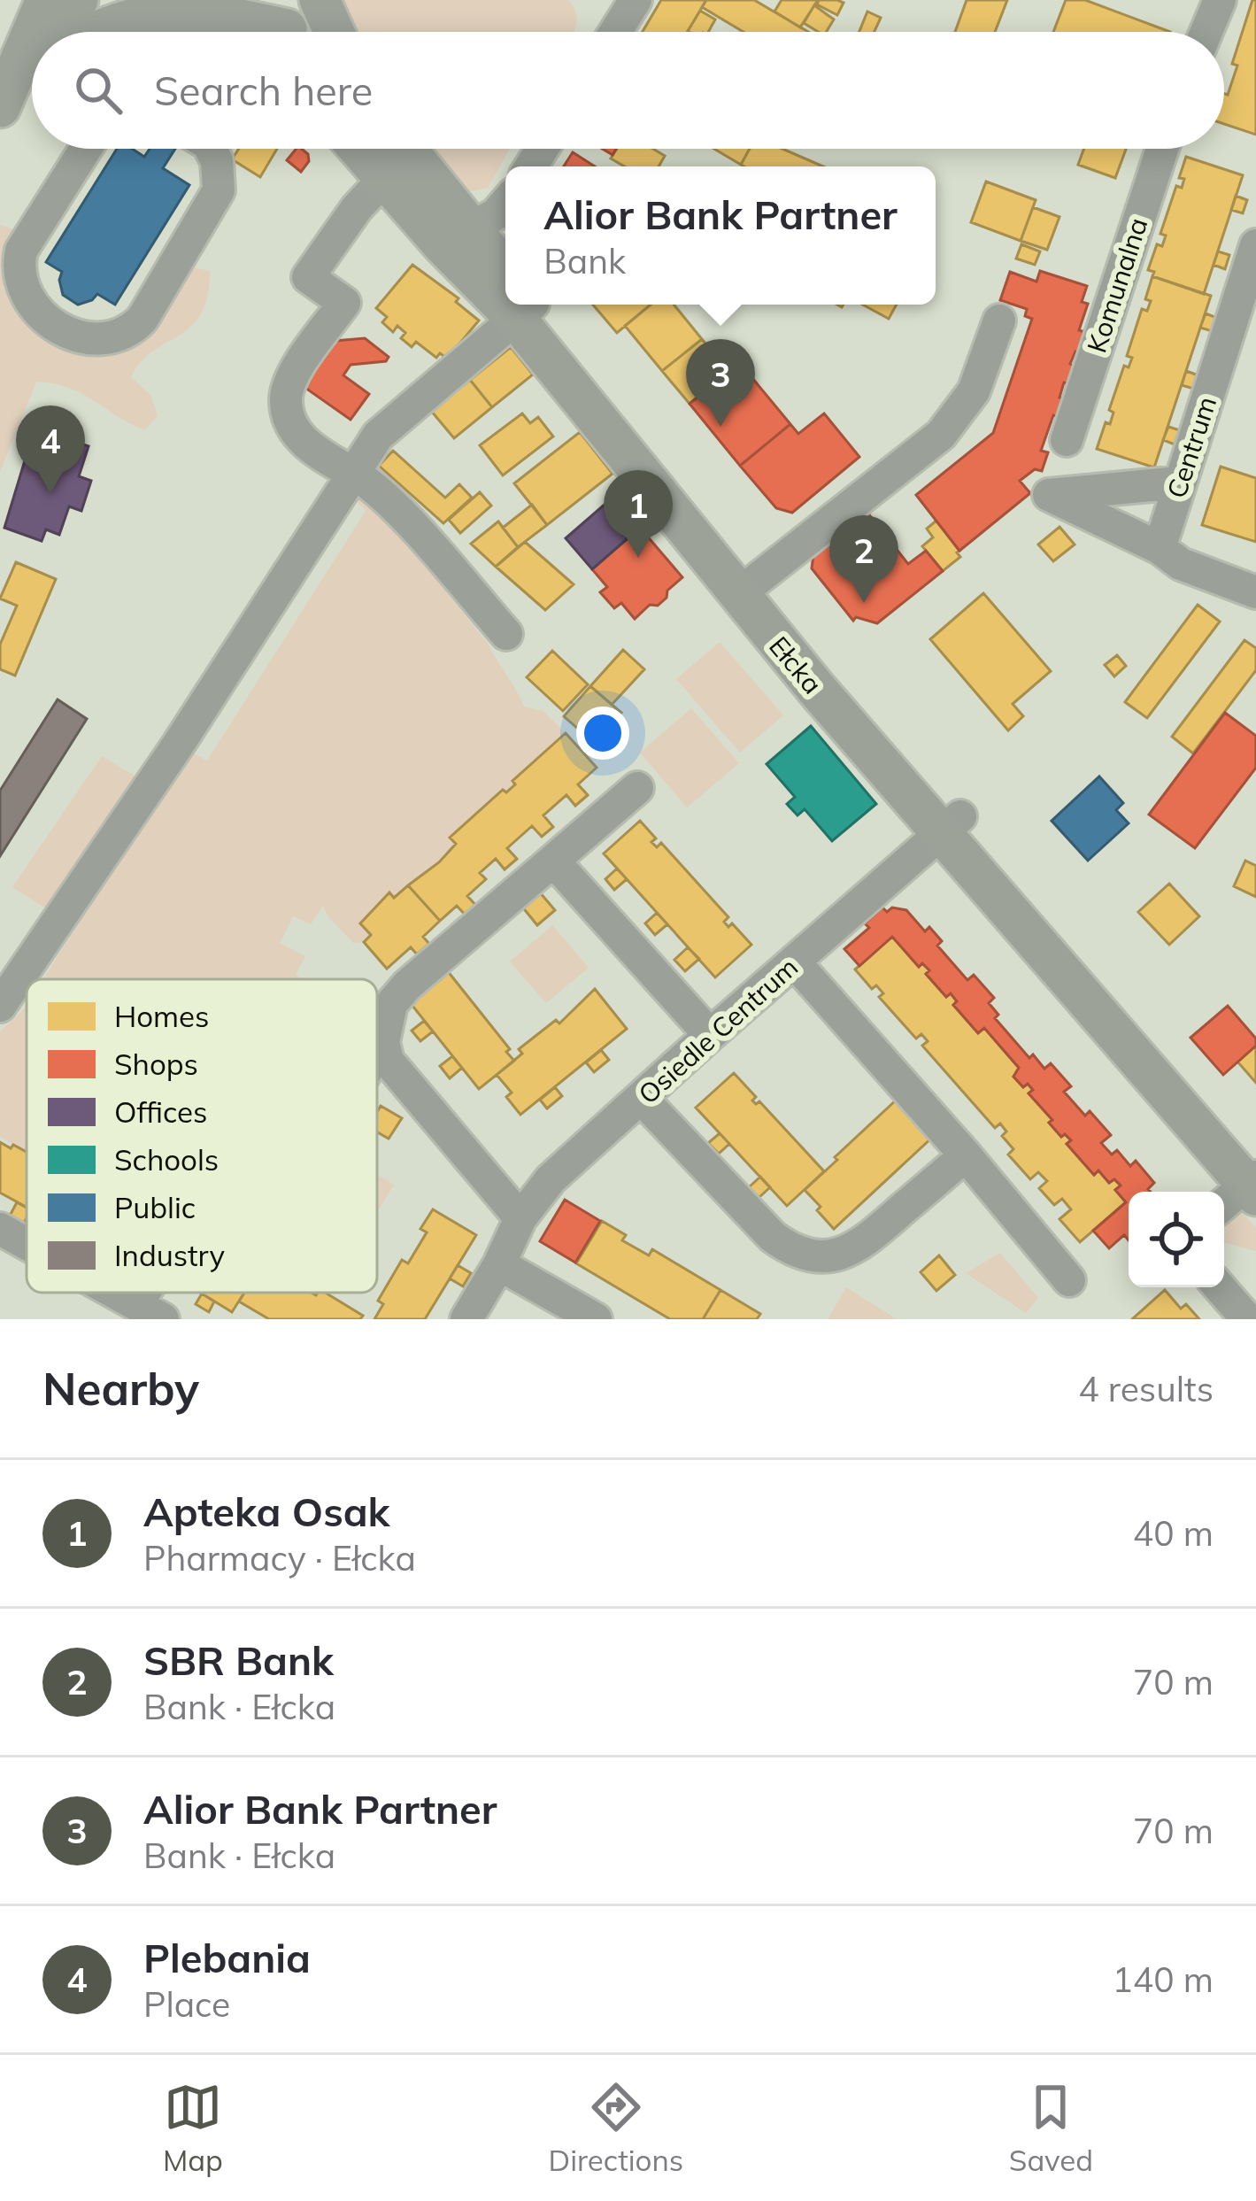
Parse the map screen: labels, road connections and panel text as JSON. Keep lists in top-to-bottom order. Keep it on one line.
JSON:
{"streets":{"main road":["Ełcka"],"street":["Komunalna","Centrum","Osiedle Centrum"]},"crossings":[["Ełcka","Osiedle Centrum"]],"legend":["Homes","Shops","Offices","Schools","Public","Industry"],"page":{"search":"Search here","popup":["Alior Bank Partner","Bank"],"pins":["3","4","1","2"],"heading":["Nearby","4 results"],"list":[{"mark":"1","name":"Apteka Osak","note":"Pharmacy · Ełcka","value":"40 m"},{"mark":"2","name":"SBR Bank","note":"Bank · Ełcka","value":"70 m"},{"mark":"3","name":"Alior Bank Partner","note":"Bank · Ełcka","value":"70 m"},{"mark":"4","name":"Plebania","note":"Place","value":"140 m"}],"nav":["Map","Directions","Saved"]}}
